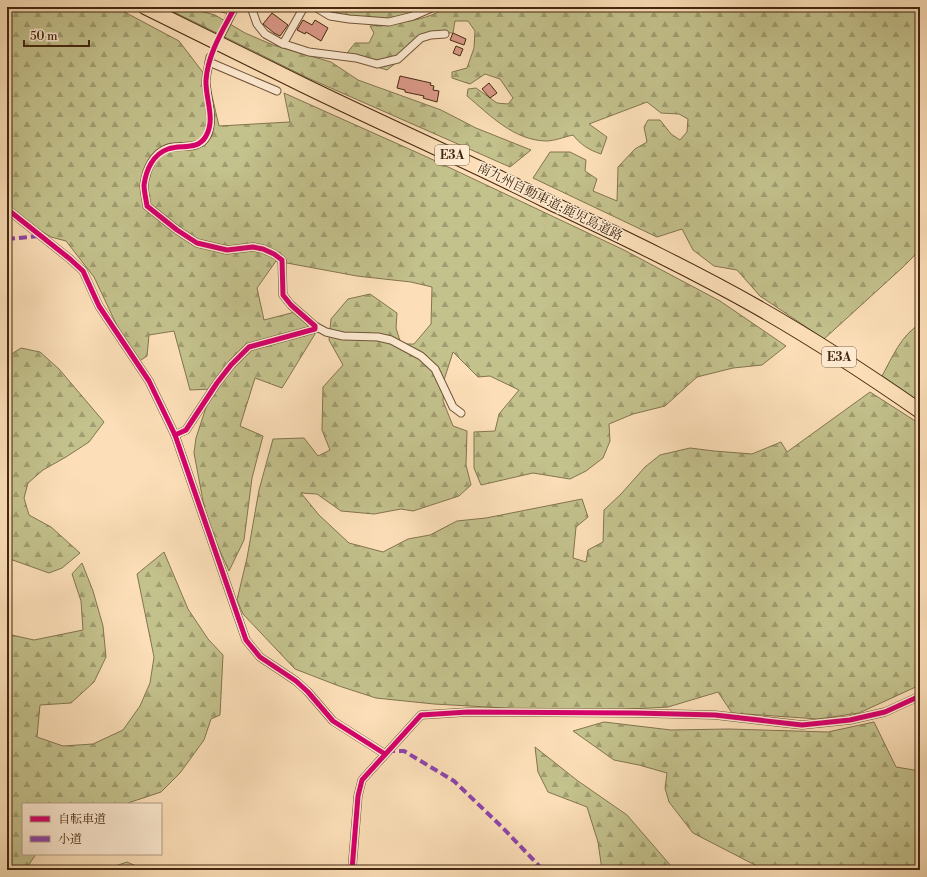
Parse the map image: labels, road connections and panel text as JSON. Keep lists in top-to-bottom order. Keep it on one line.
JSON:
{"streets":{"highway":["E3A","南九州自動車道;鹿児島道路"]},"legend":["自転車道","小道"],"scale_bar":"50 m"}
